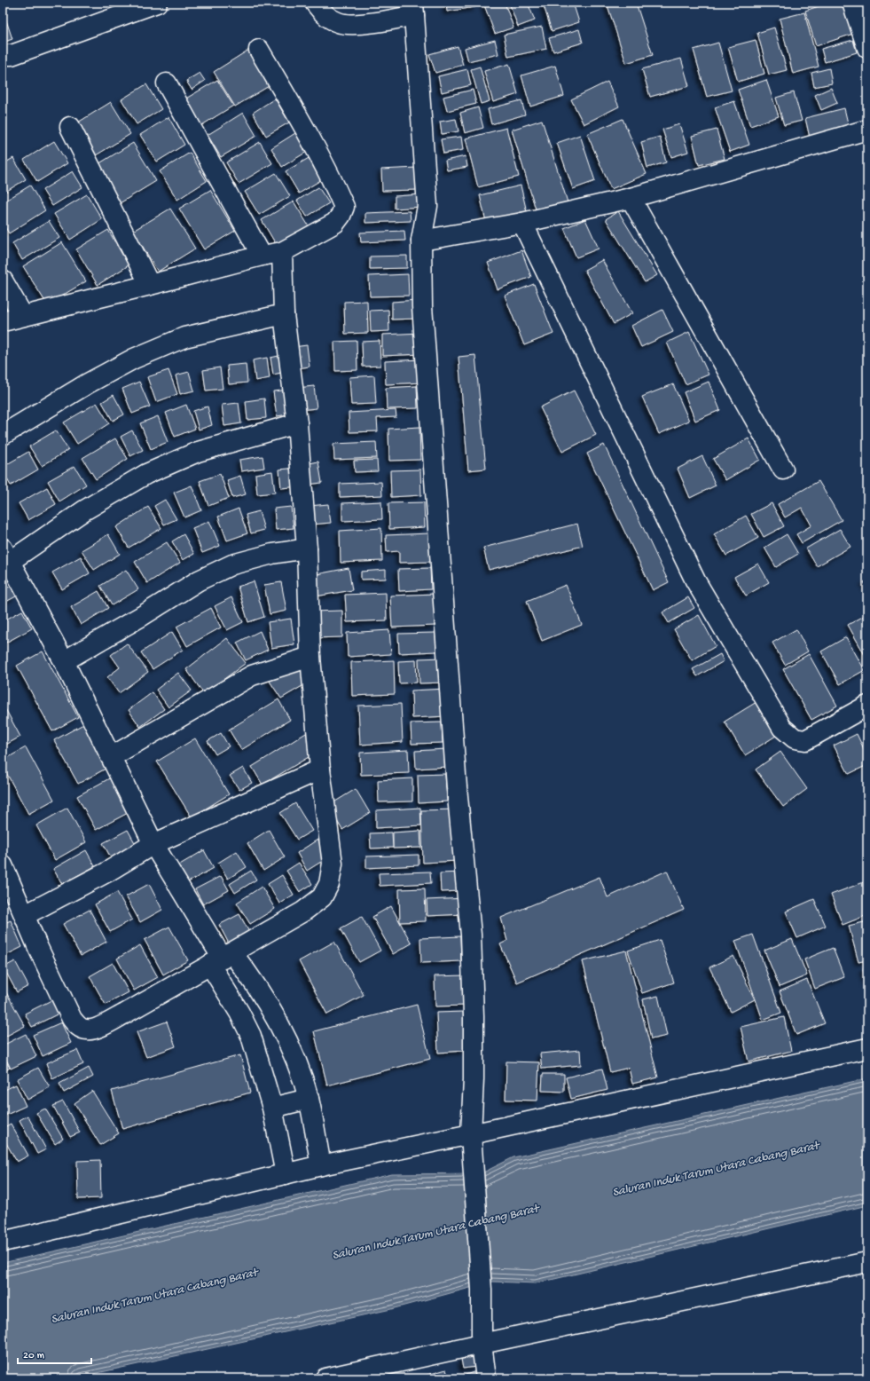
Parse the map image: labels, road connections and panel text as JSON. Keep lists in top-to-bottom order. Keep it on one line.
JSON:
{"water":["Saluran Induk Tarum Utara Cabang Barat"],"scale_bar":"20 m"}
